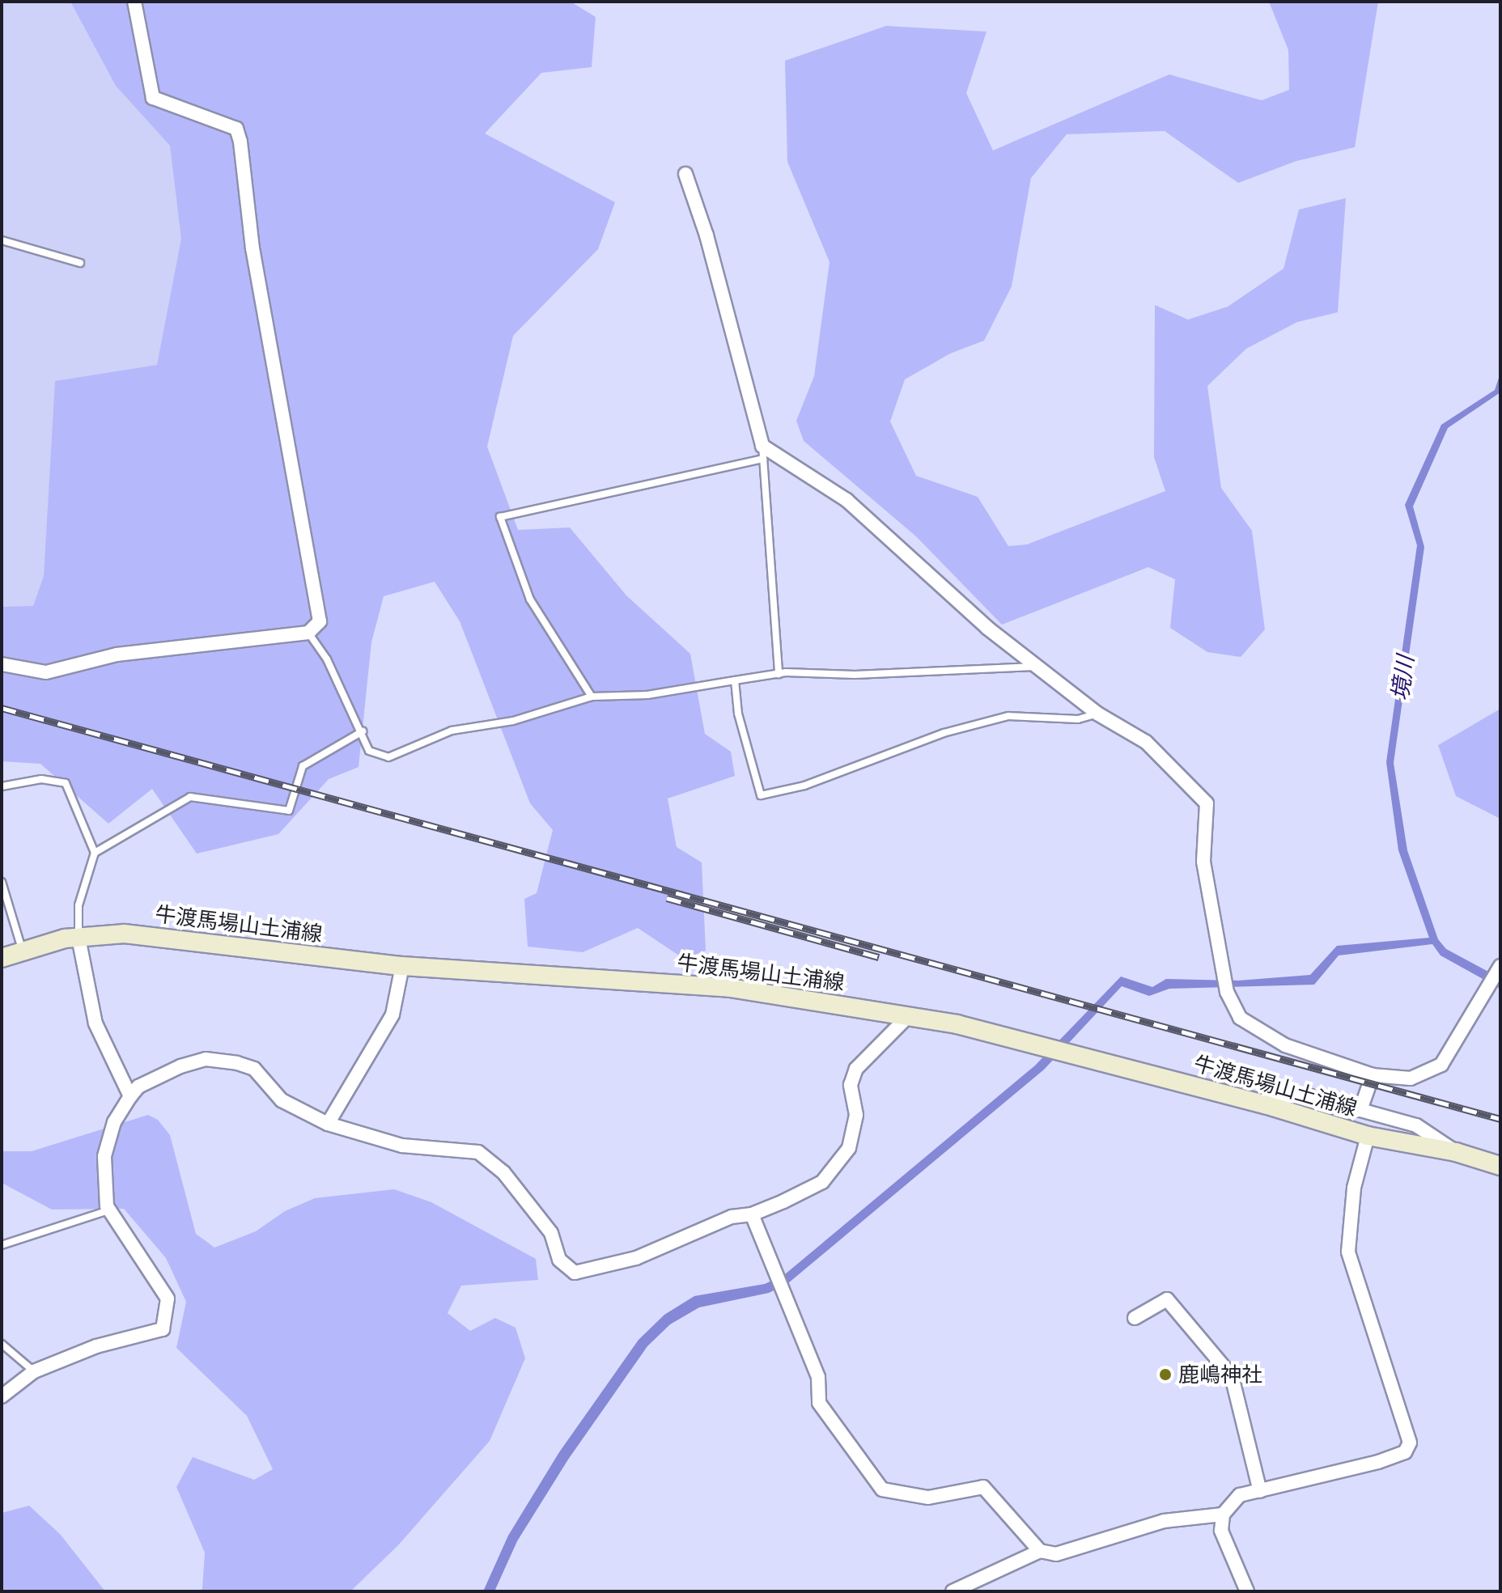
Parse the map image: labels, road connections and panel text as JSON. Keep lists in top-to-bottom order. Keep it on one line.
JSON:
{"streets":{"main road":["牛渡馬場山土浦線"]},"water":["境川"],"places":["鹿嶋神社"]}
